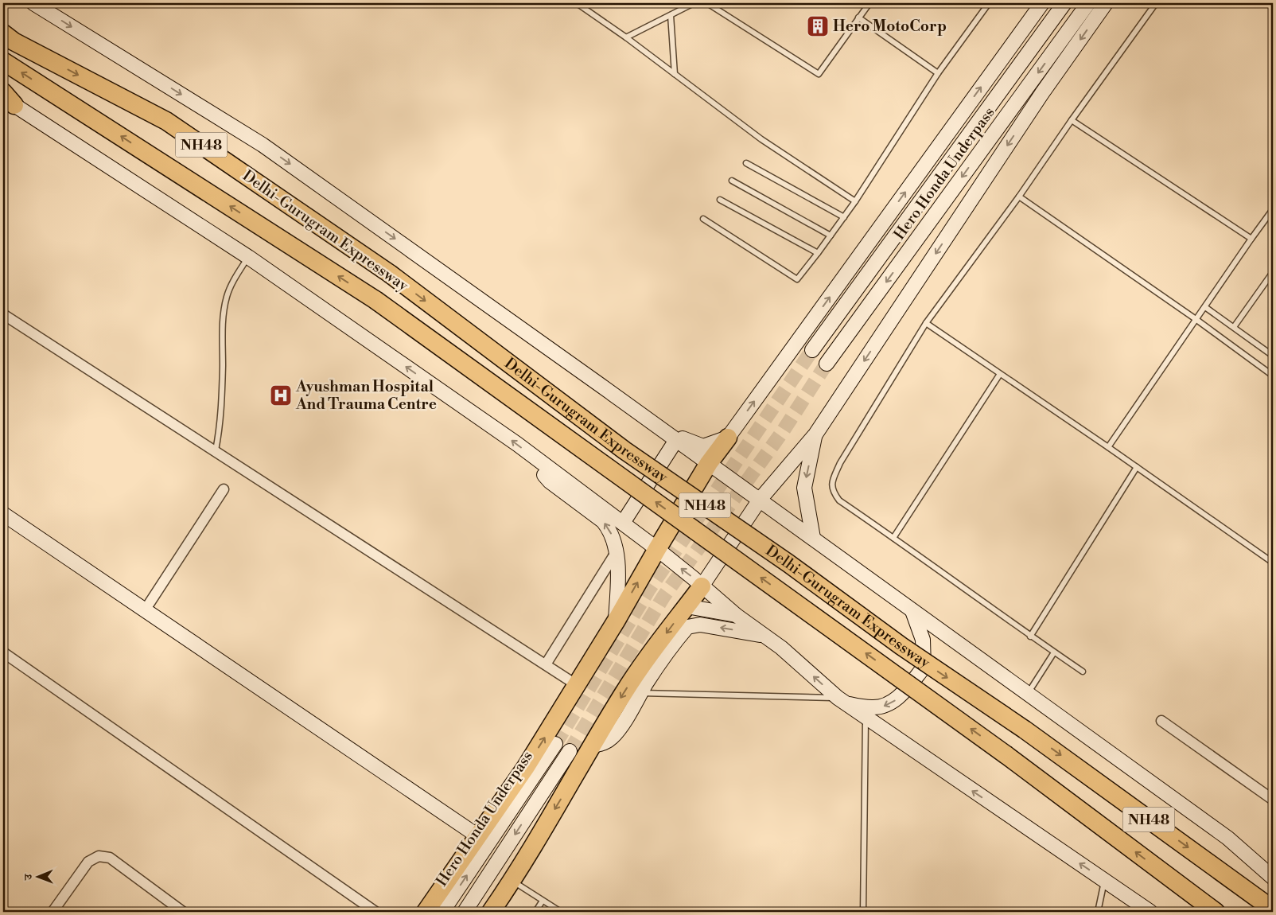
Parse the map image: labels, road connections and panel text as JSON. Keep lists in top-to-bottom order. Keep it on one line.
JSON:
{"streets":{"highway":["NH48","Delhi-Gurugram Expressway"],"main road":["Hero Honda Underpass"]},"places":{"building":["Hero MotoCorp"],"hospital":["Ayushman Hospital And Trauma Centre"]},"north":"left"}
